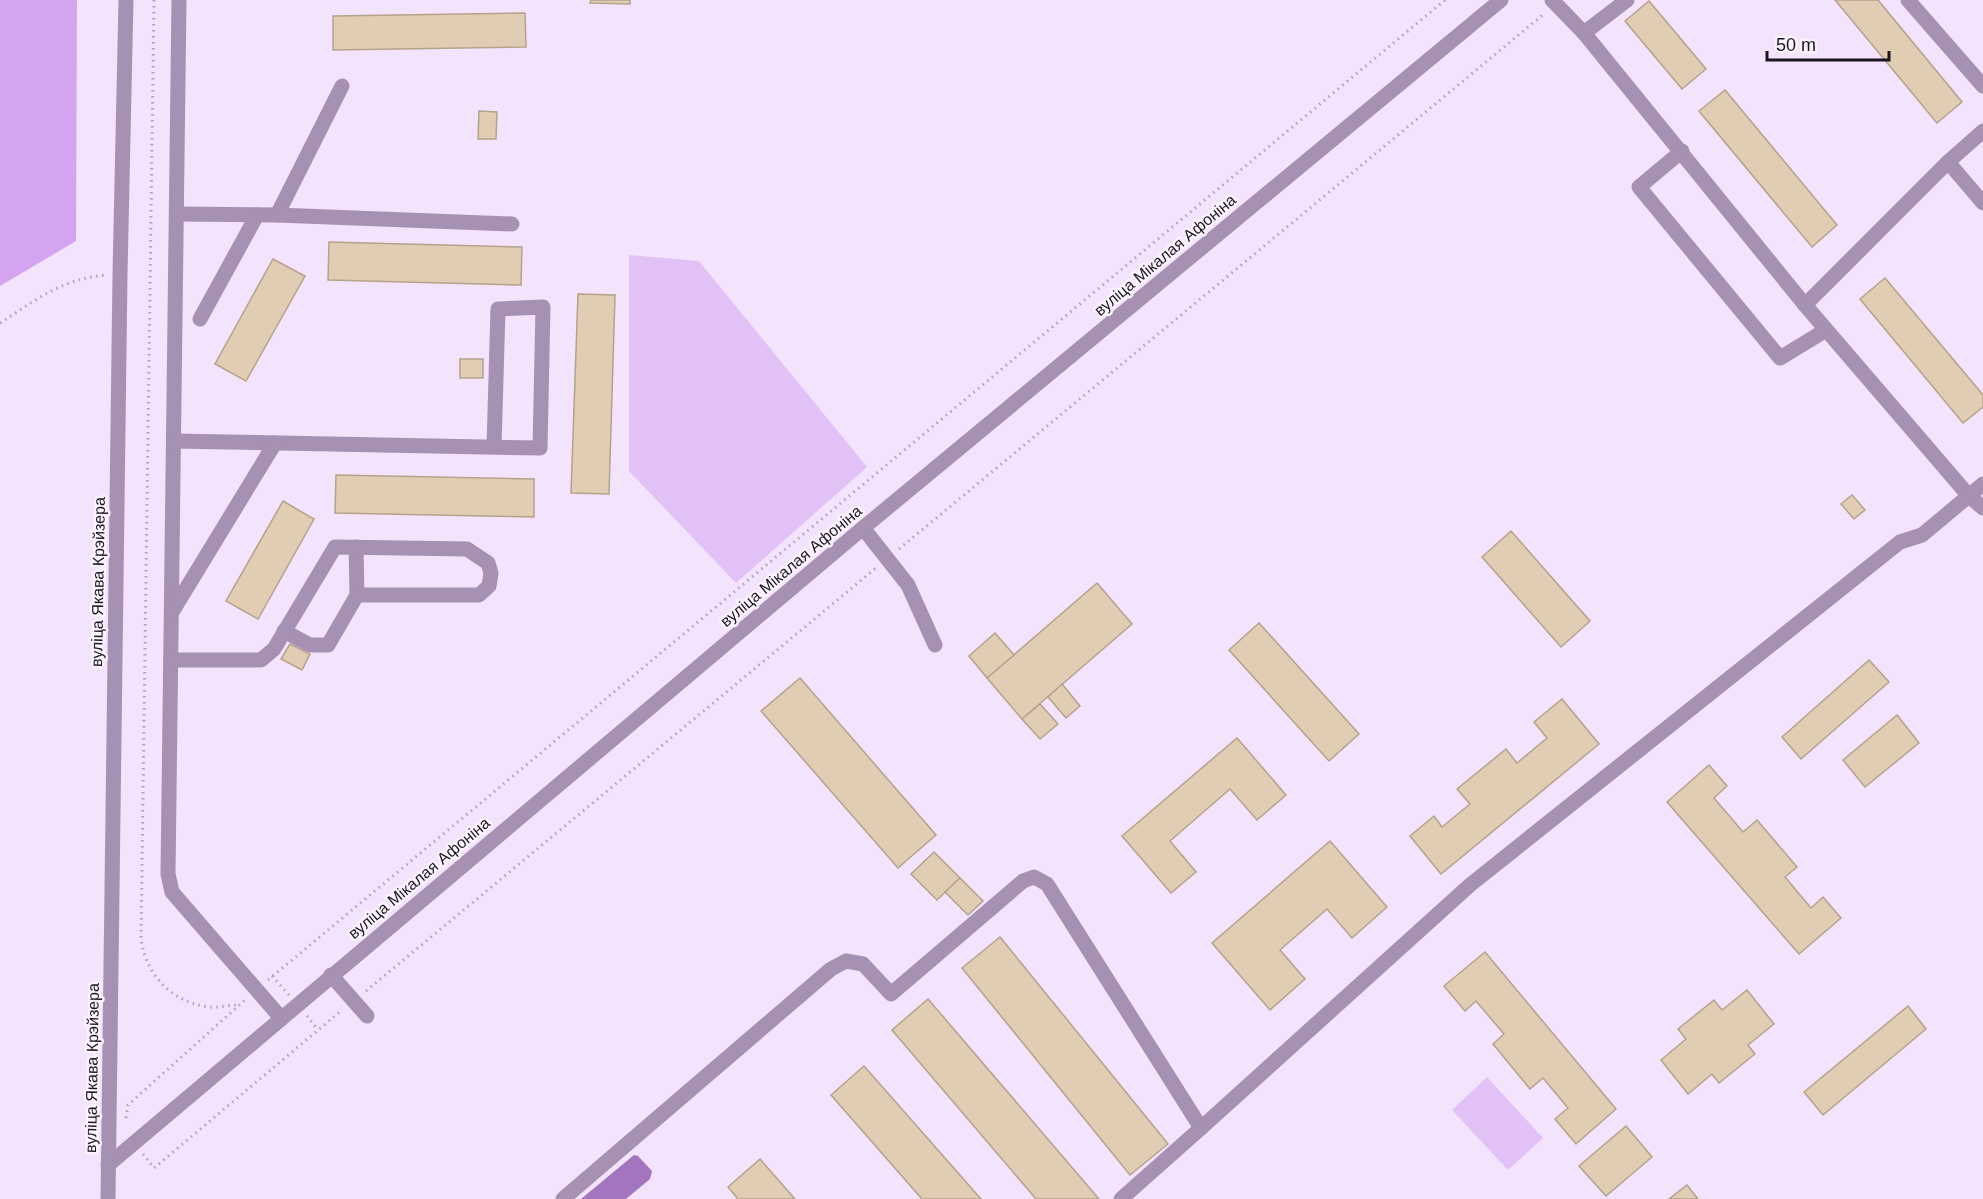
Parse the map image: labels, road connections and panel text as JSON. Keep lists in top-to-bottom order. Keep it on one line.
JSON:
{"streets":{"street":["вуліца Мікалая Афоніна","вуліца Якава Крэйзера"]},"crossings":[["вуліца Мікалая Афоніна","вуліца Якава Крэйзера"]],"scale_bar":"50 m"}
